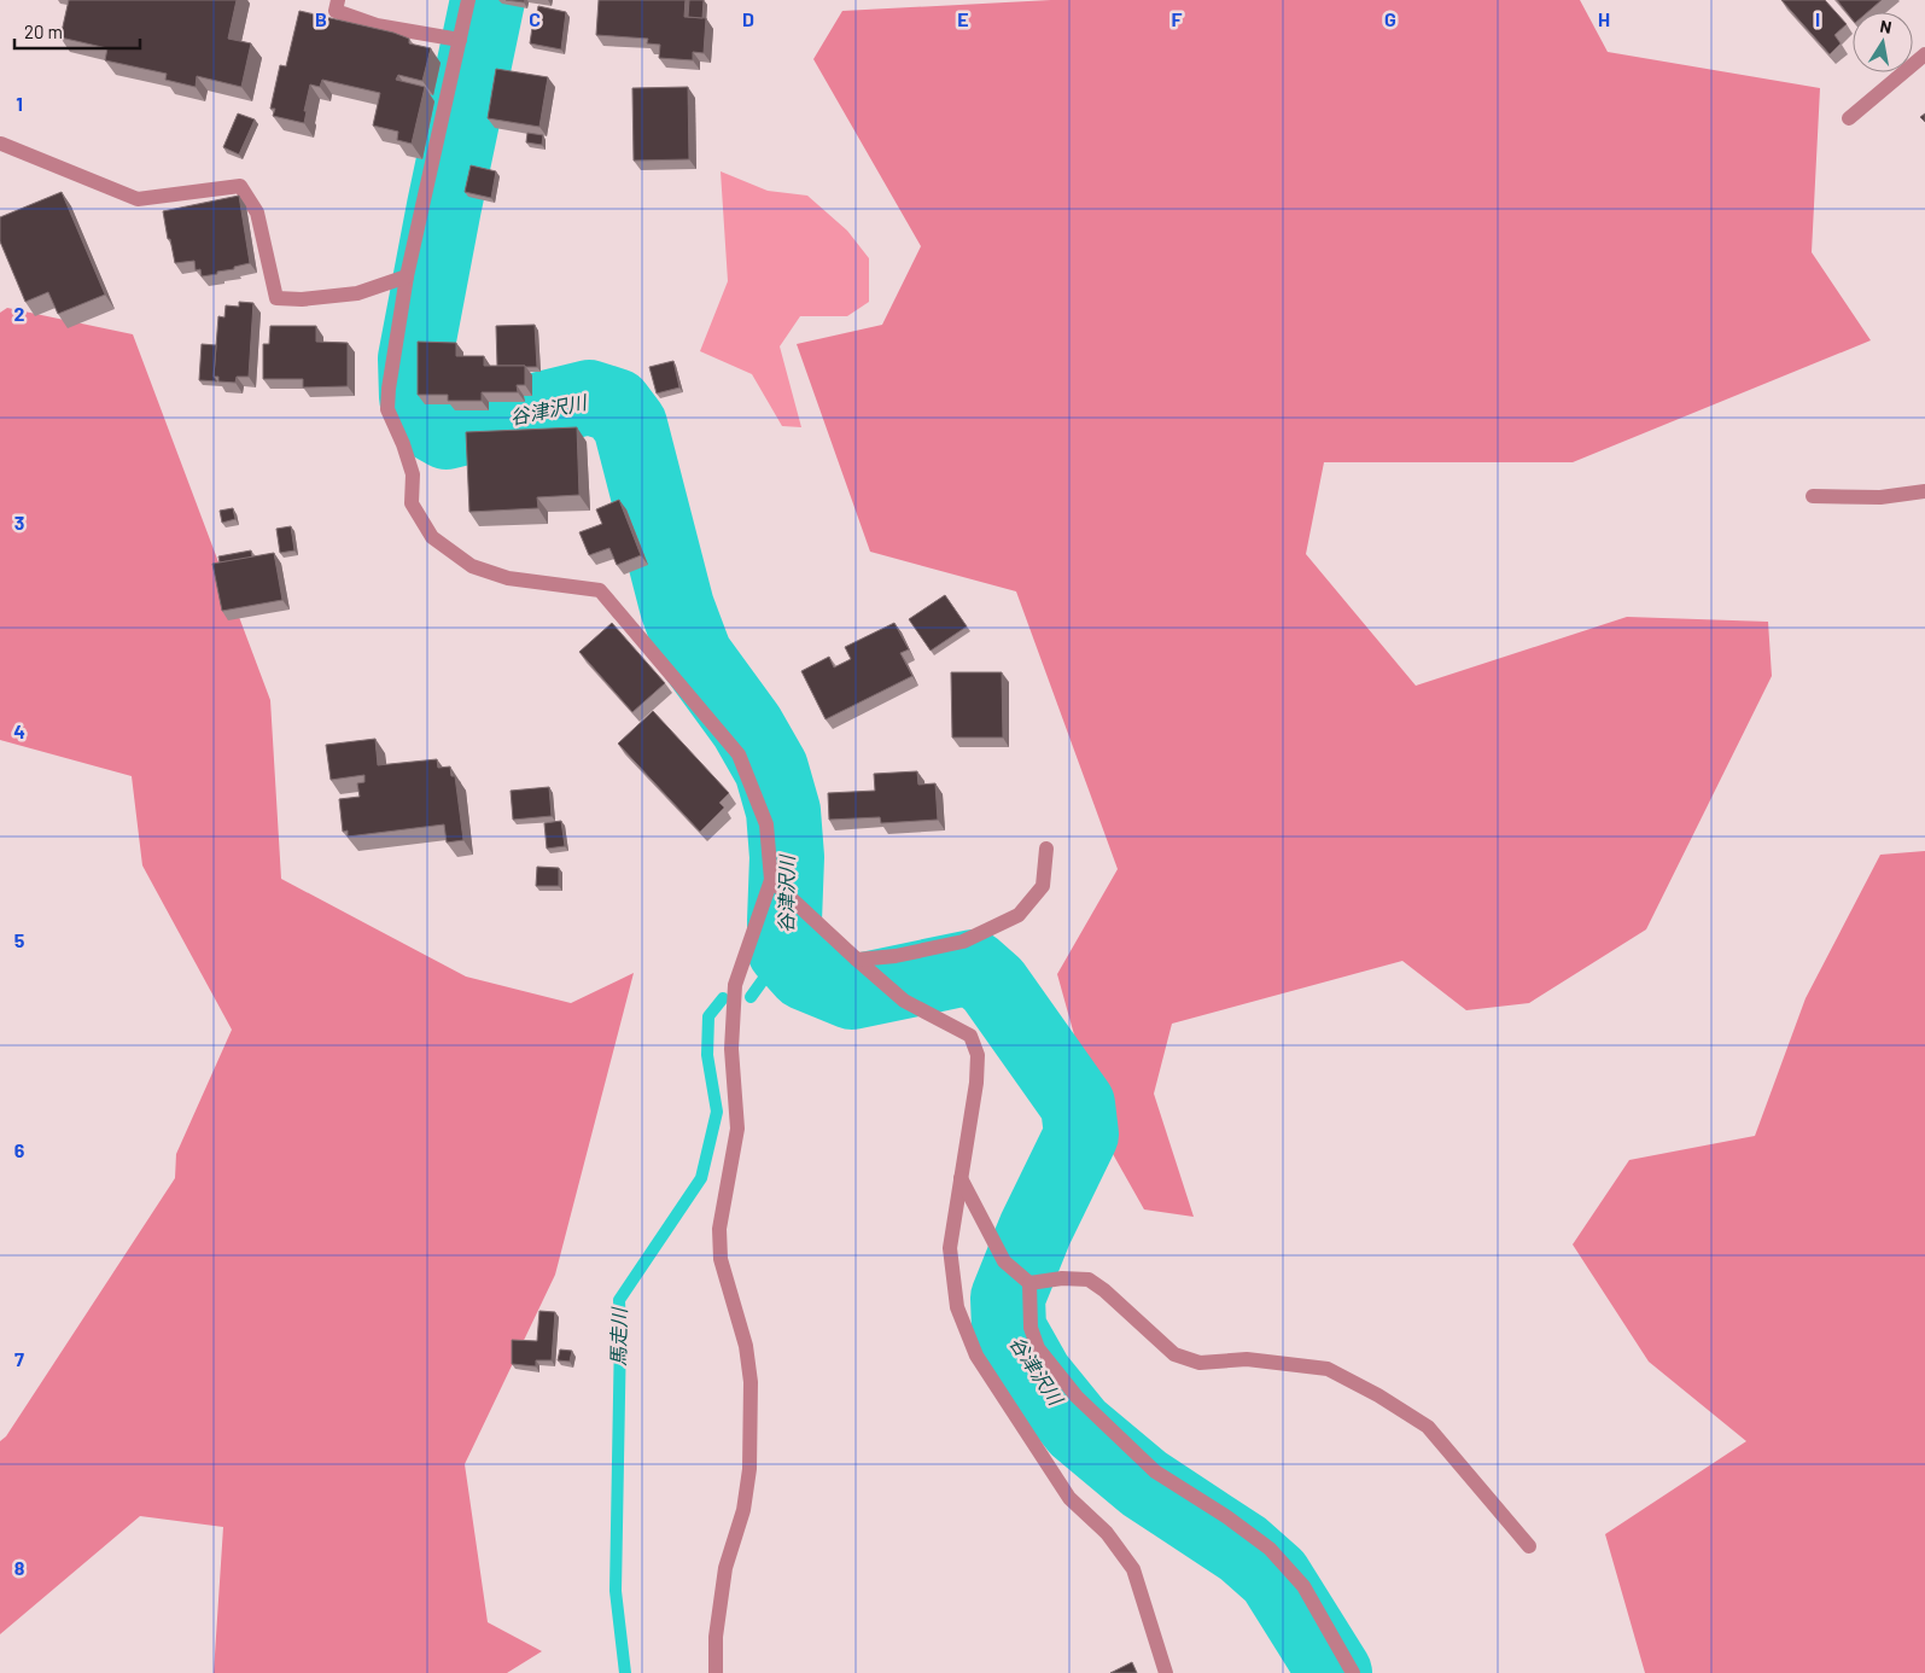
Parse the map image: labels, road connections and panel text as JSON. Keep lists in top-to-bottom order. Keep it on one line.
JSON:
{"water":["谷津沢川","馬走川"],"scale_bar":"20 m","north":"top","grid":{"columns":["B","C","D","E","F","G","H","I"],"rows":["1","2","3","4","5","6","7","8"]}}
